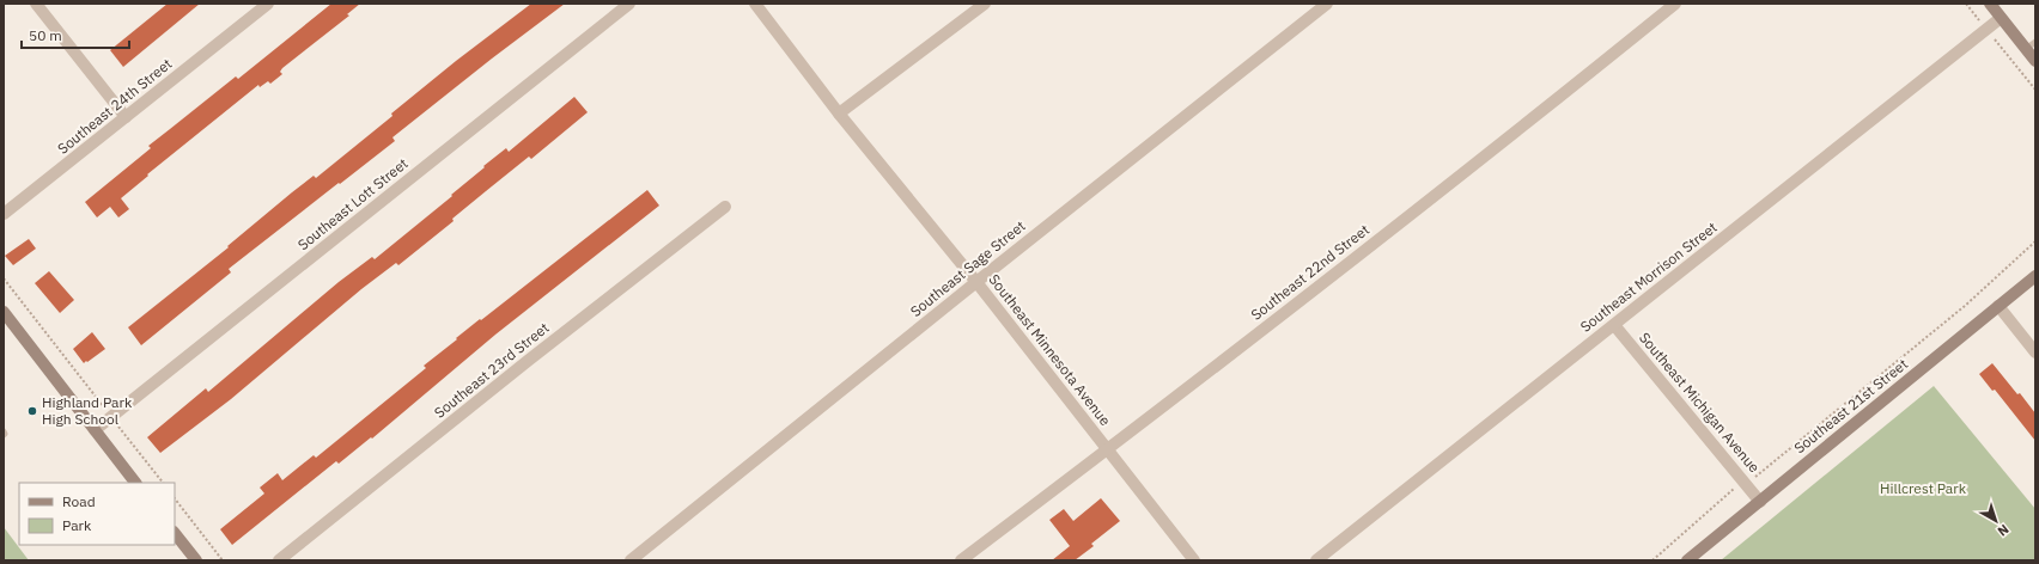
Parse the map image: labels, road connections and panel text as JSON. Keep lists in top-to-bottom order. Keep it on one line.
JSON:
{"streets":{"main road":["Southeast 21st Street"],"street":["Southeast 24th Street","Southeast Lott Street","Southeast Sage Street","Southeast 22nd Street","Southeast Morrison Street","Southeast Minnesota Avenue","Southeast 23rd Street","Southeast Michigan Avenue"]},"crossings":[["Southeast Sage Street","Southeast Minnesota Avenue"],["Southeast 22nd Street","Southeast Minnesota Avenue"],["Southeast Morrison Street","Southeast Michigan Avenue"],["Southeast Michigan Avenue","Southeast 21st Street"]],"parks":["Hillcrest Park"],"places":["Highland Park High School"],"legend":["Road","Park"],"scale_bar":"50 m","north":"bottom right"}
